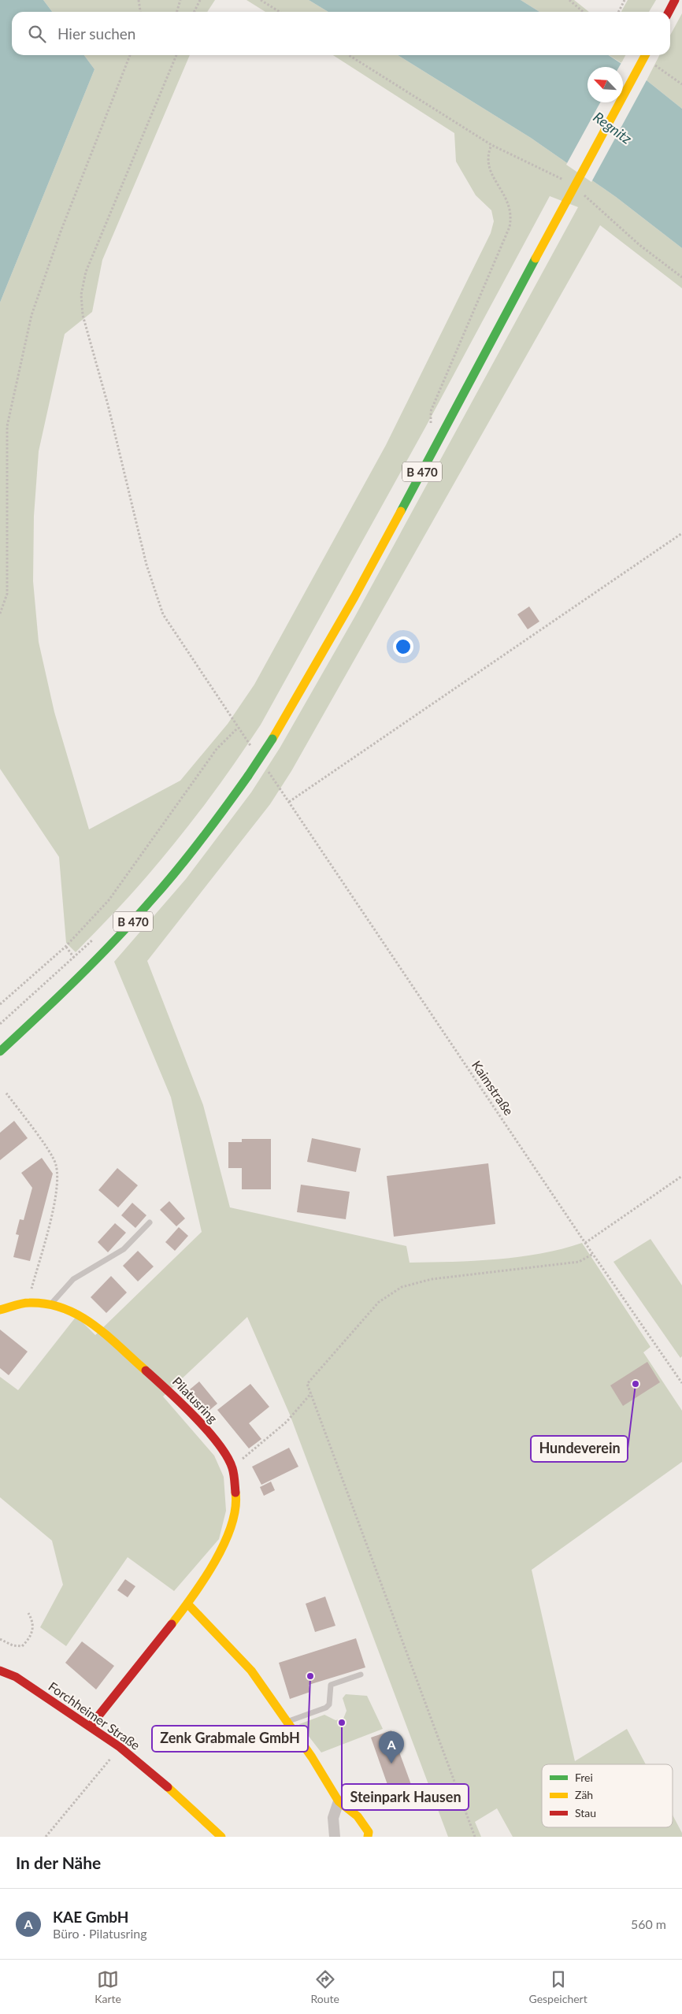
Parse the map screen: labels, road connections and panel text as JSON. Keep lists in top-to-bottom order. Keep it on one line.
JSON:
{"streets":{"main road":["B 470","Pilatusring","Forchheimer Straße"],"path":["Kaimstraße"]},"crossings":[["Pilatusring","Forchheimer Straße"]],"water":["Regnitz"],"places":["Hundeverein","Zenk Grabmale GmbH","Steinpark Hausen"],"legend":["Frei","Zäh","Stau"],"north":"top left","page":{"search":"Hier suchen","pins":"A","heading":"In der Nähe","list":[{"mark":"A","name":"KAE GmbH","note":"Büro · Pilatusring","value":"560 m"}],"nav":["Karte","Route","Gespeichert"]}}
